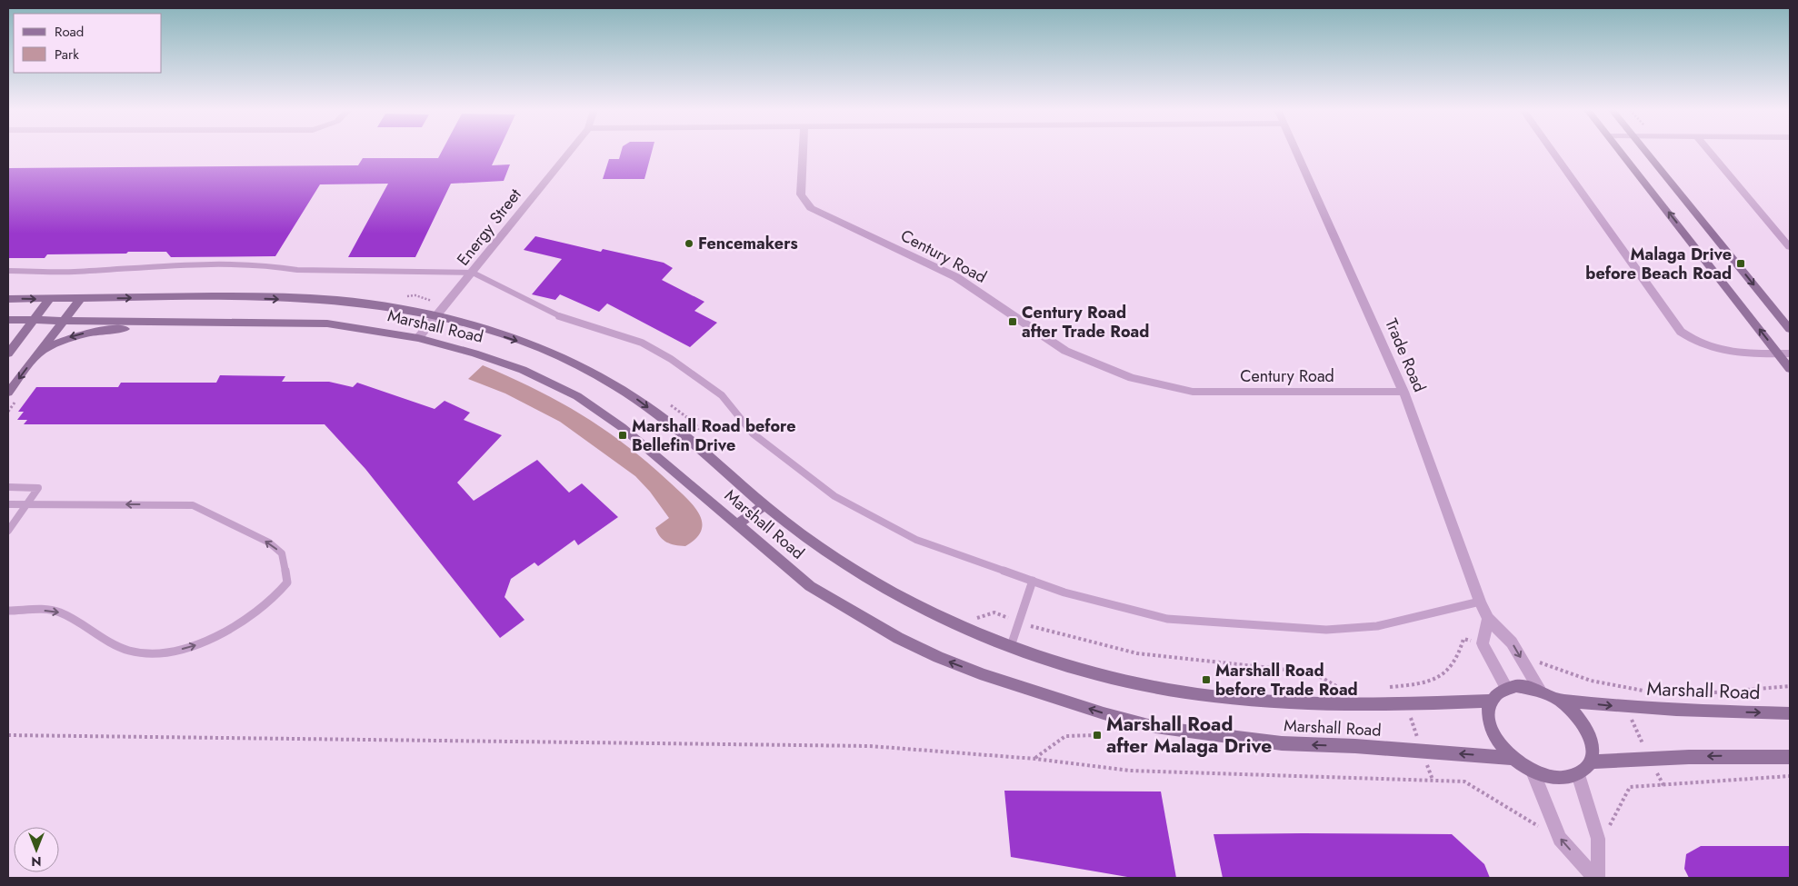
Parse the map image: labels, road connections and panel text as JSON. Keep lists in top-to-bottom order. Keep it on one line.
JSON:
{"streets":{"main road":["Marshall Road"],"street":["Energy Street","Century Road","Trade Road"]},"crossings":[["Energy Street","Marshall Road"],["Century Road","Trade Road"],["Marshall Road","Trade Road"]],"places":{"other":["Fencemakers"],"transit":["Malaga Drive before Beach Road","Century Road after Trade Road","Marshall Road before Bellefin Drive","Marshall Road before Trade Road","Marshall Road after Malaga Drive"]},"legend":["Road","Park"],"north":"bottom"}
